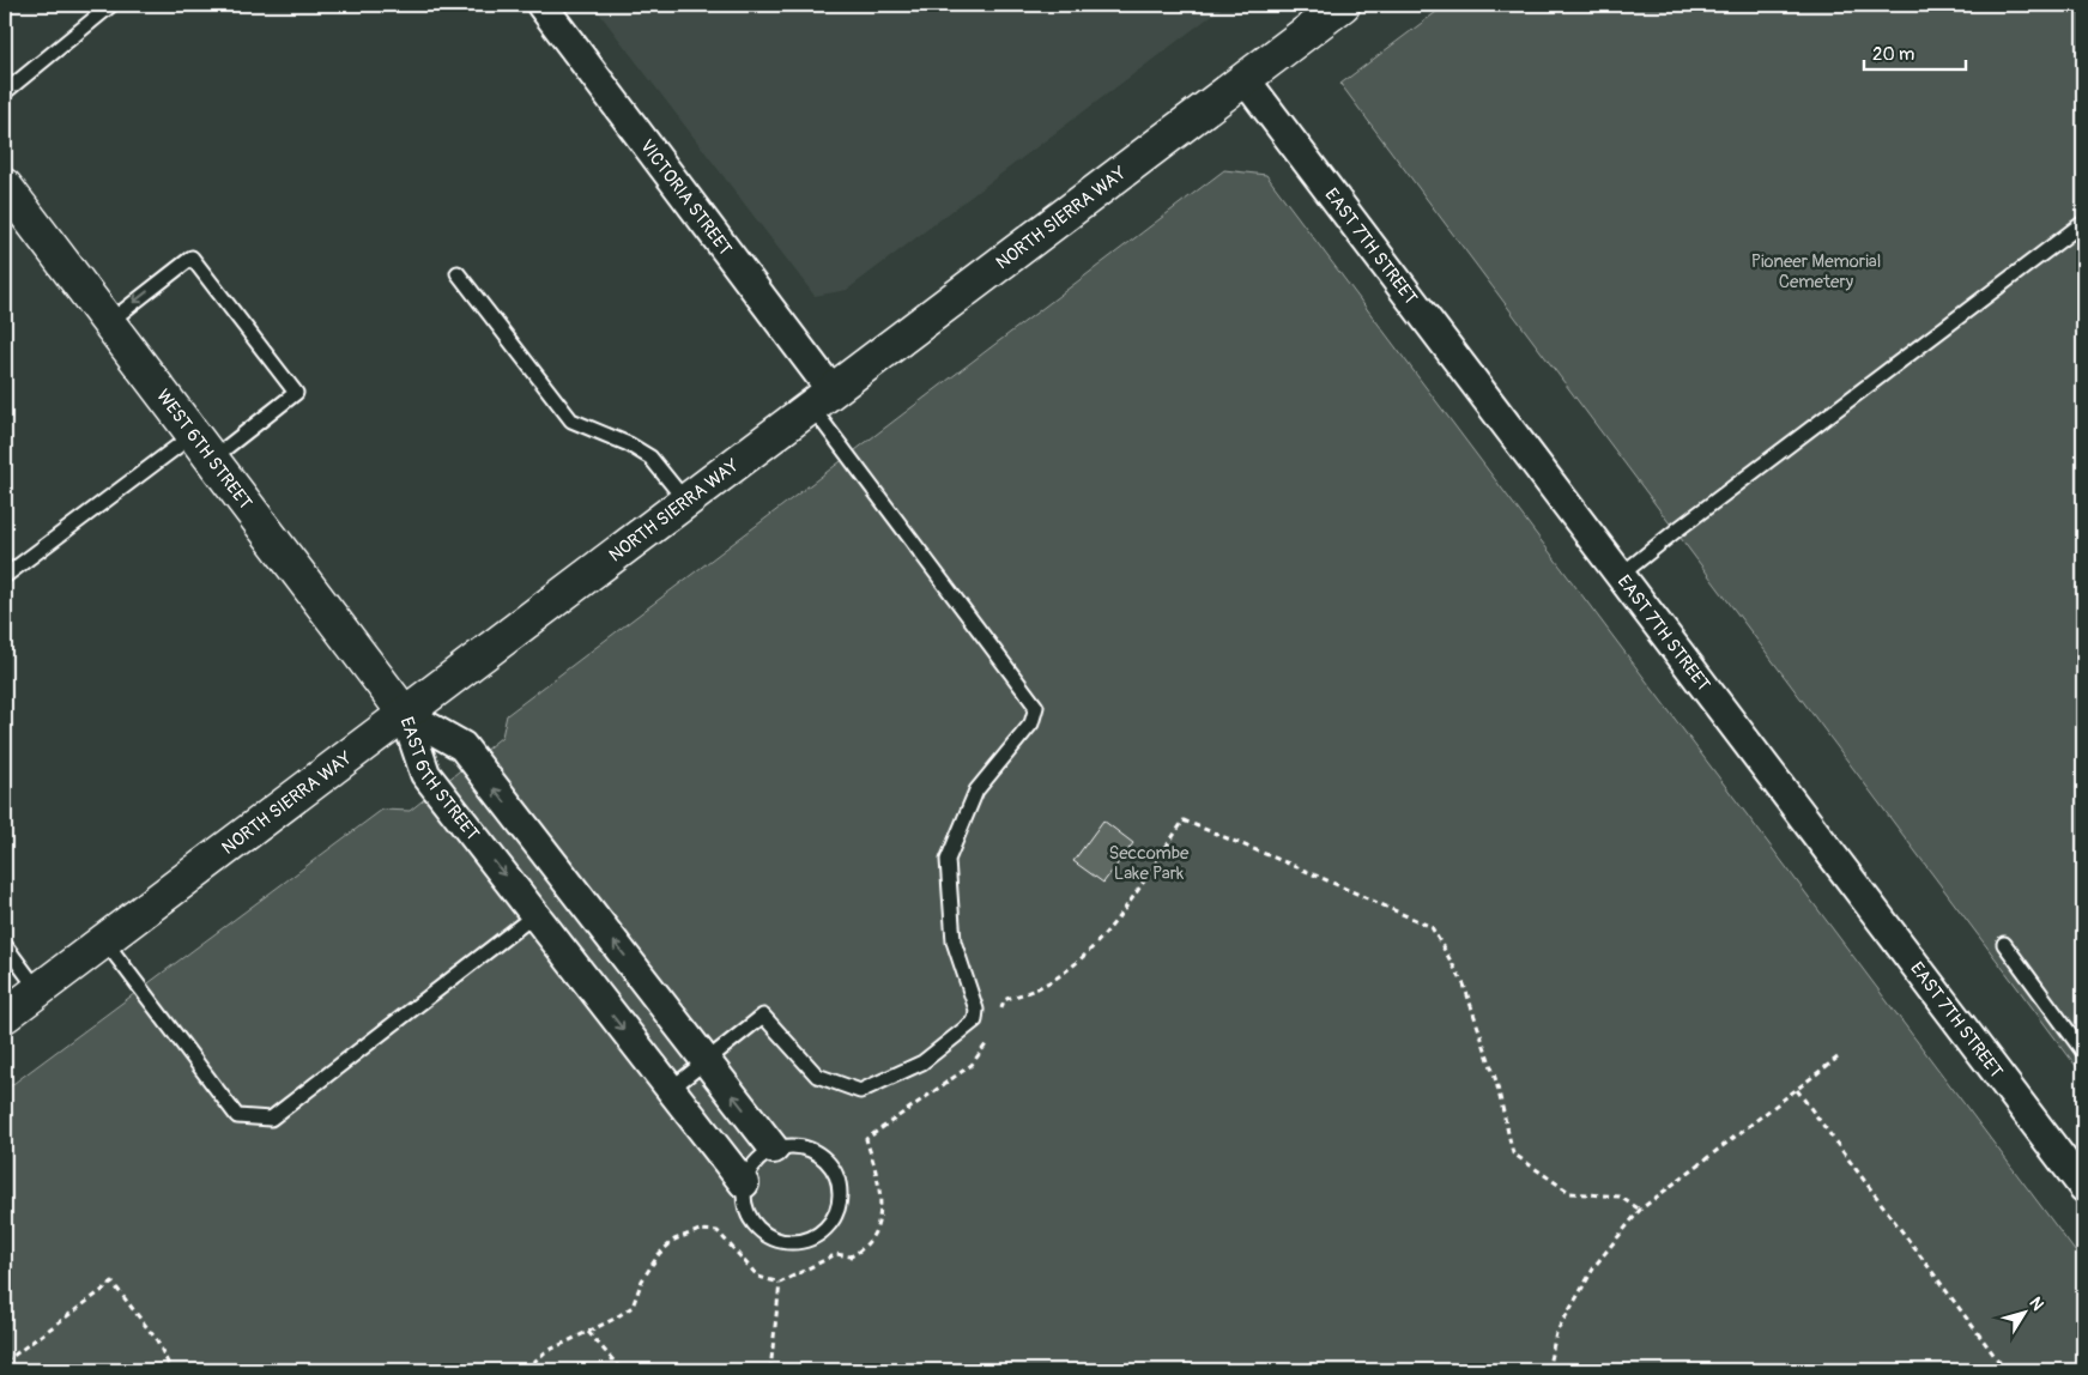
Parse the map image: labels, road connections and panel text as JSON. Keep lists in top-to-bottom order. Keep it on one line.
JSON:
{"streets":{"street":["VICTORIA STREET","NORTH SIERRA WAY","EAST 7TH STREET","WEST 6TH STREET","EAST 6TH STREET"]},"crossings":[["VICTORIA STREET","NORTH SIERRA WAY"],["NORTH SIERRA WAY","EAST 7TH STREET"],["NORTH SIERRA WAY","WEST 6TH STREET"],["NORTH SIERRA WAY","EAST 6TH STREET"],["WEST 6TH STREET","EAST 6TH STREET"]],"parks":["Pioneer Memorial Cemetery","Seccombe Lake Park"],"scale_bar":"20 m","north":"top right"}
